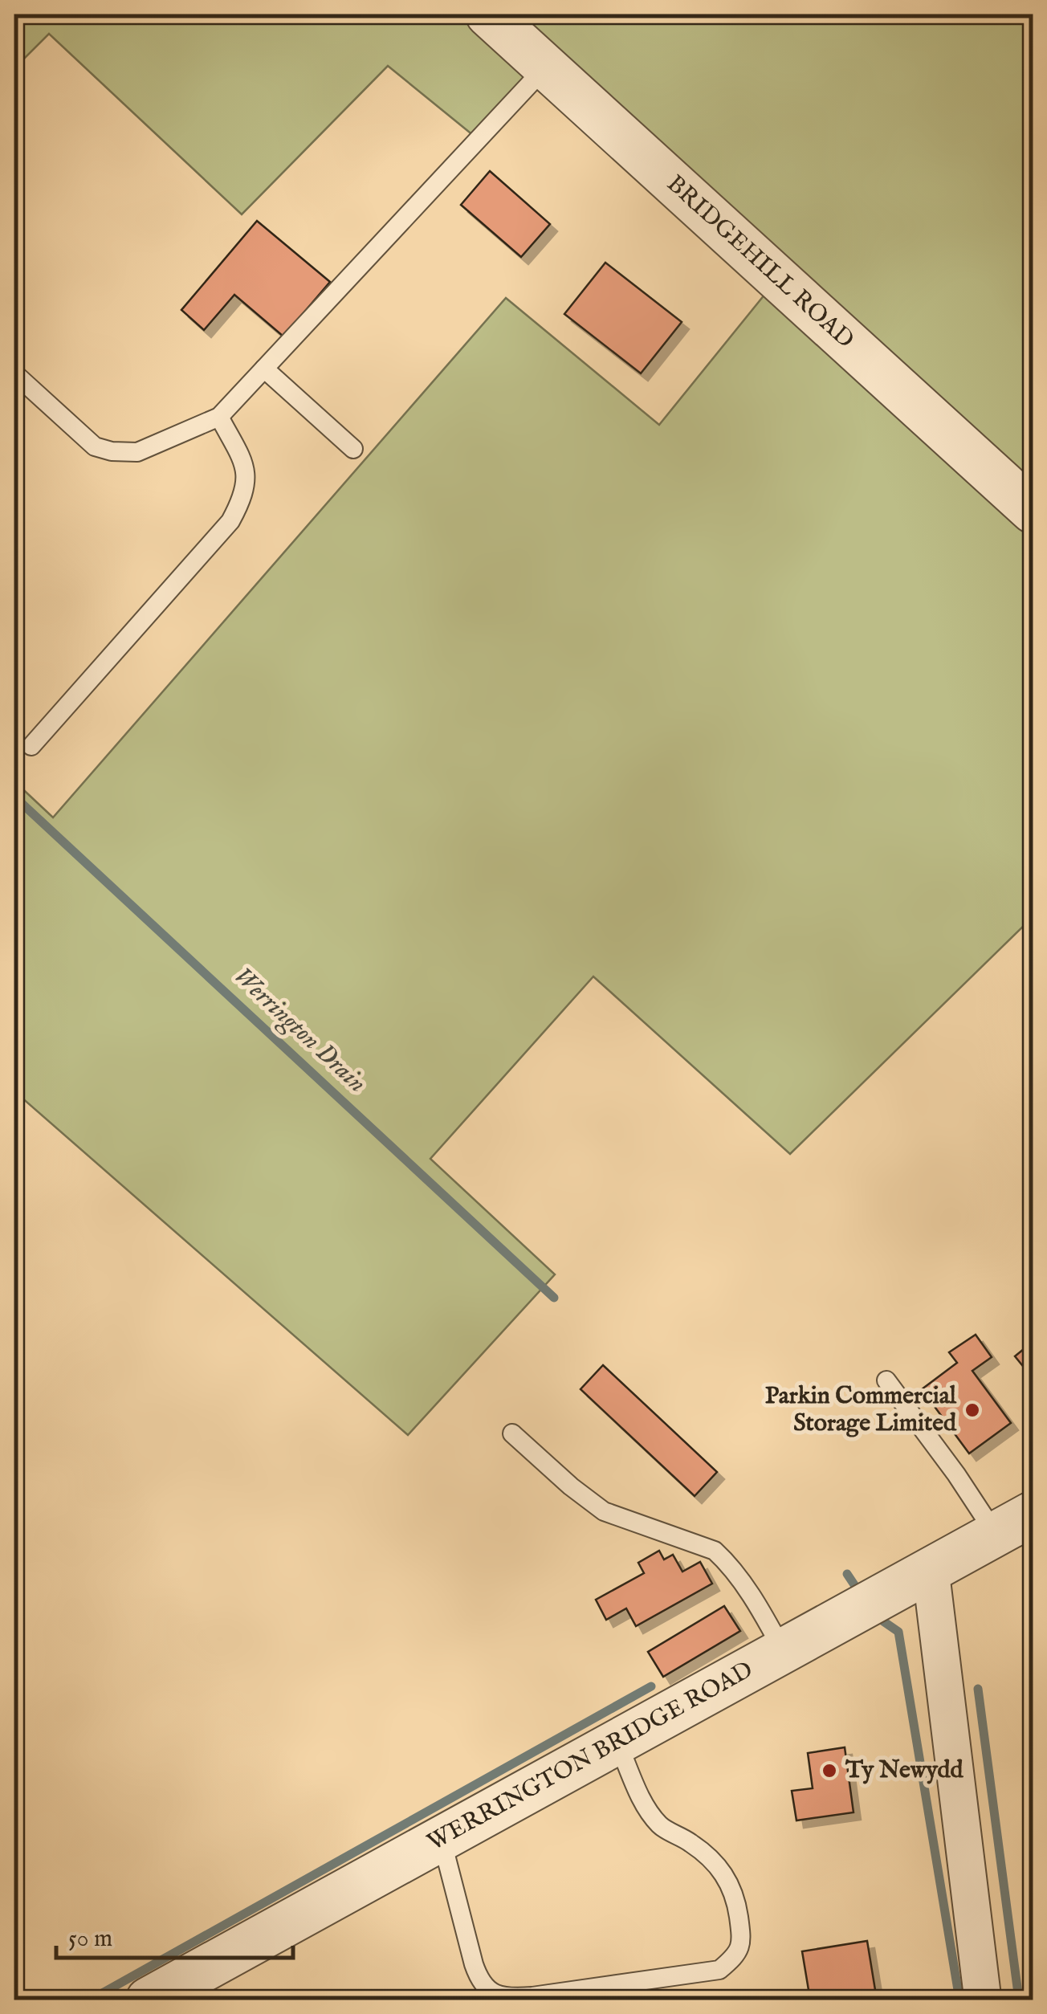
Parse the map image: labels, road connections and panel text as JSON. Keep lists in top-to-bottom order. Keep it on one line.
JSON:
{"streets":{"street":["BRIDGEHILL ROAD","WERRINGTON BRIDGE ROAD"]},"water":["Werrington Drain"],"places":["Parkin Commercial Storage Limited","Ty Newydd"],"scale_bar":"50 m"}
